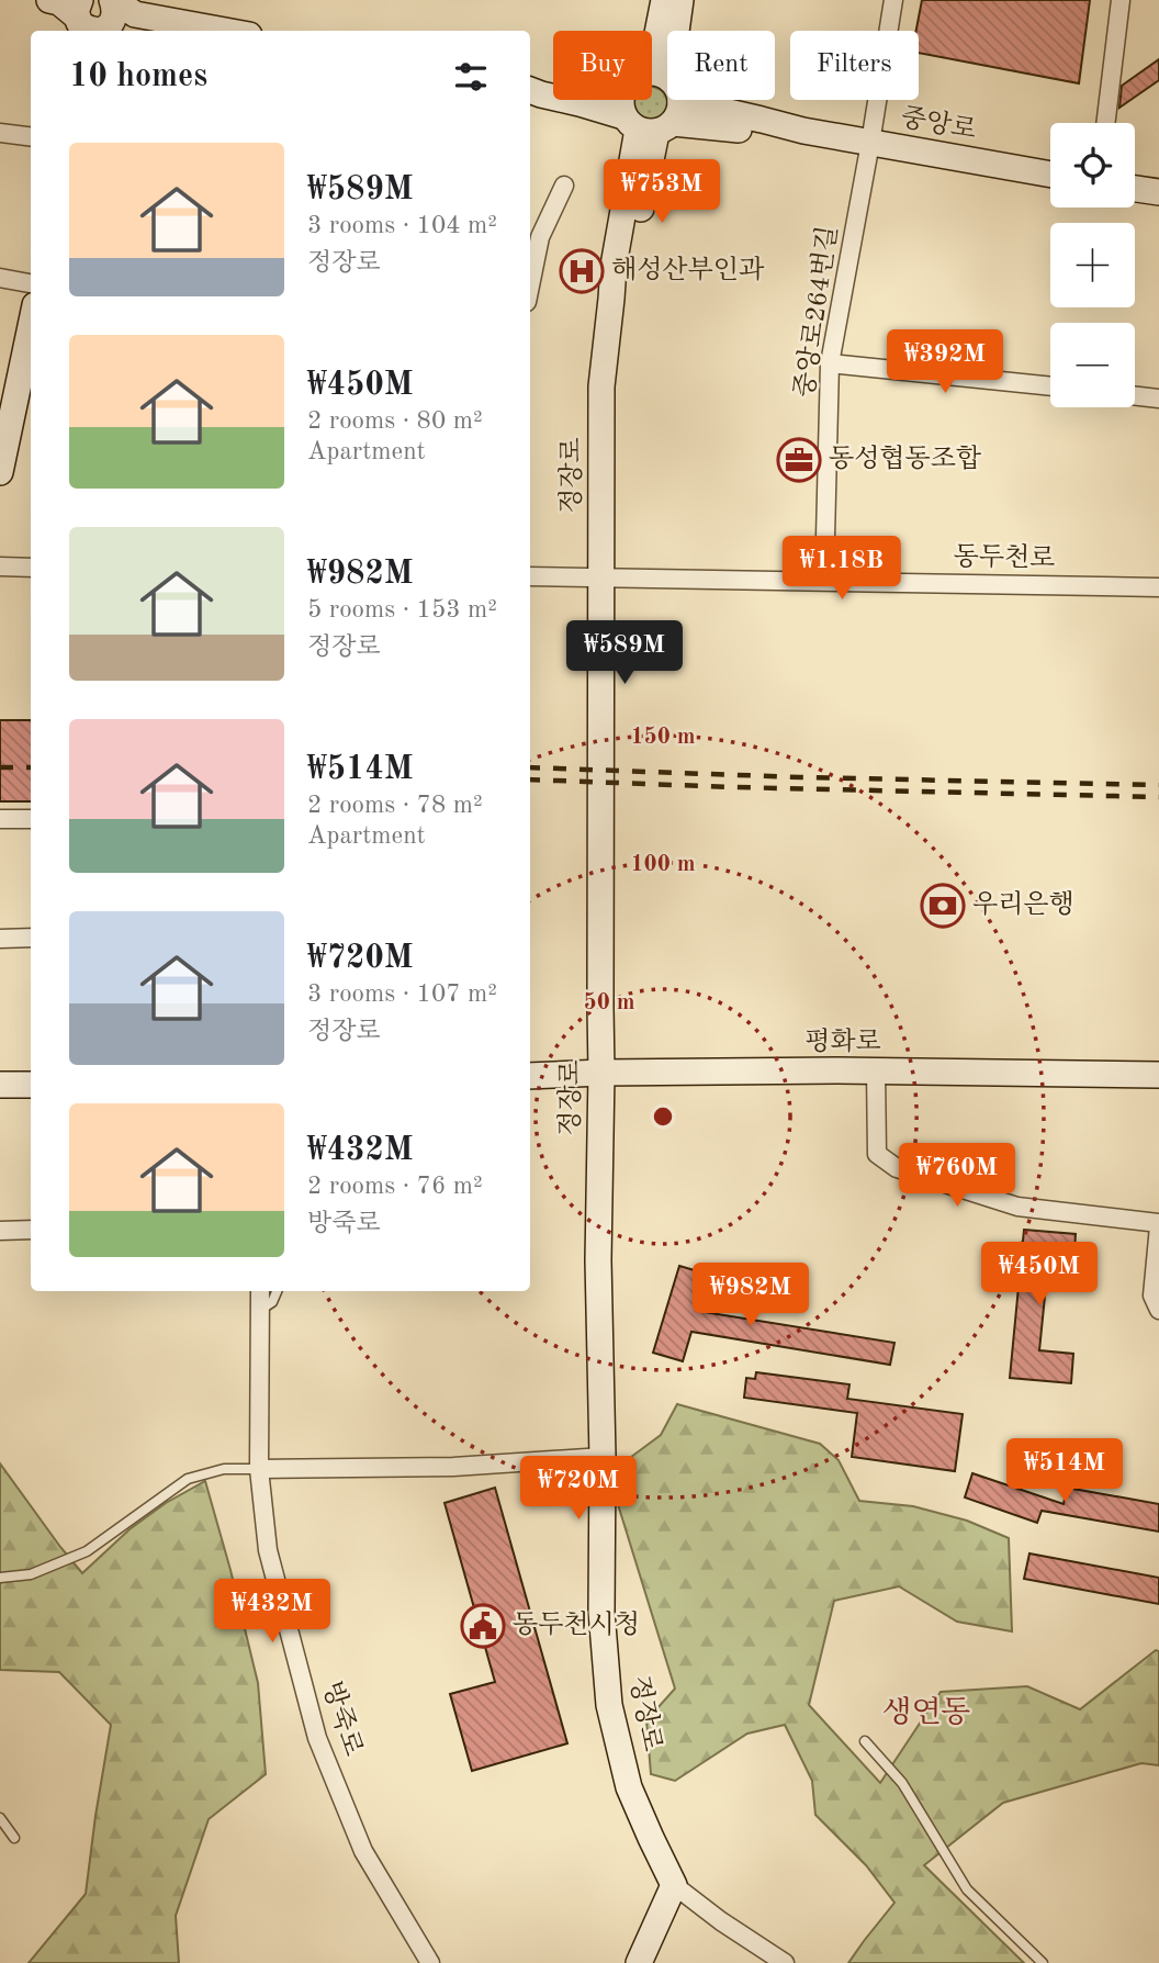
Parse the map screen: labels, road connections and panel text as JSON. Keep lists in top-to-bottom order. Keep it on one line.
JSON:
{"streets":{"street":["중앙로","중앙로264번길","정장로","동두천로","평화로","방죽로"]},"crossings":[["중앙로","중앙로264번길"],["중앙로","정장로"],["중앙로264번길","동두천로"],["정장로","동두천로"],["정장로","평화로"]],"districts":["생연동"],"places":{"hospital":["해성산부인과"],"office":["동성협동조합"],"bank":["우리은행"],"public building":["동두천시청"]},"page":{"chip":["Buy","Rent","Filters"],"heading":"10 homes","map_buttons":["+","−"],"list":[{"name":"₩589M","note":"3 rooms · 104 m² · 정장로"},{"name":"₩450M","note":"2 rooms · 80 m² · Apartment"},{"name":"₩982M","note":"5 rooms · 153 m² · 정장로"},{"name":"₩514M","note":"2 rooms · 78 m² · Apartment"},{"name":"₩720M","note":"3 rooms · 107 m² · 정장로"},{"name":"₩432M","note":"2 rooms · 76 m² · 방죽로"}],"price":["₩753M","₩392M","₩1.18B","₩589M","₩760M","₩450M","₩982M","₩514M","₩720M","₩432M"]},"rings":["150 m","100 m","50 m"]}
